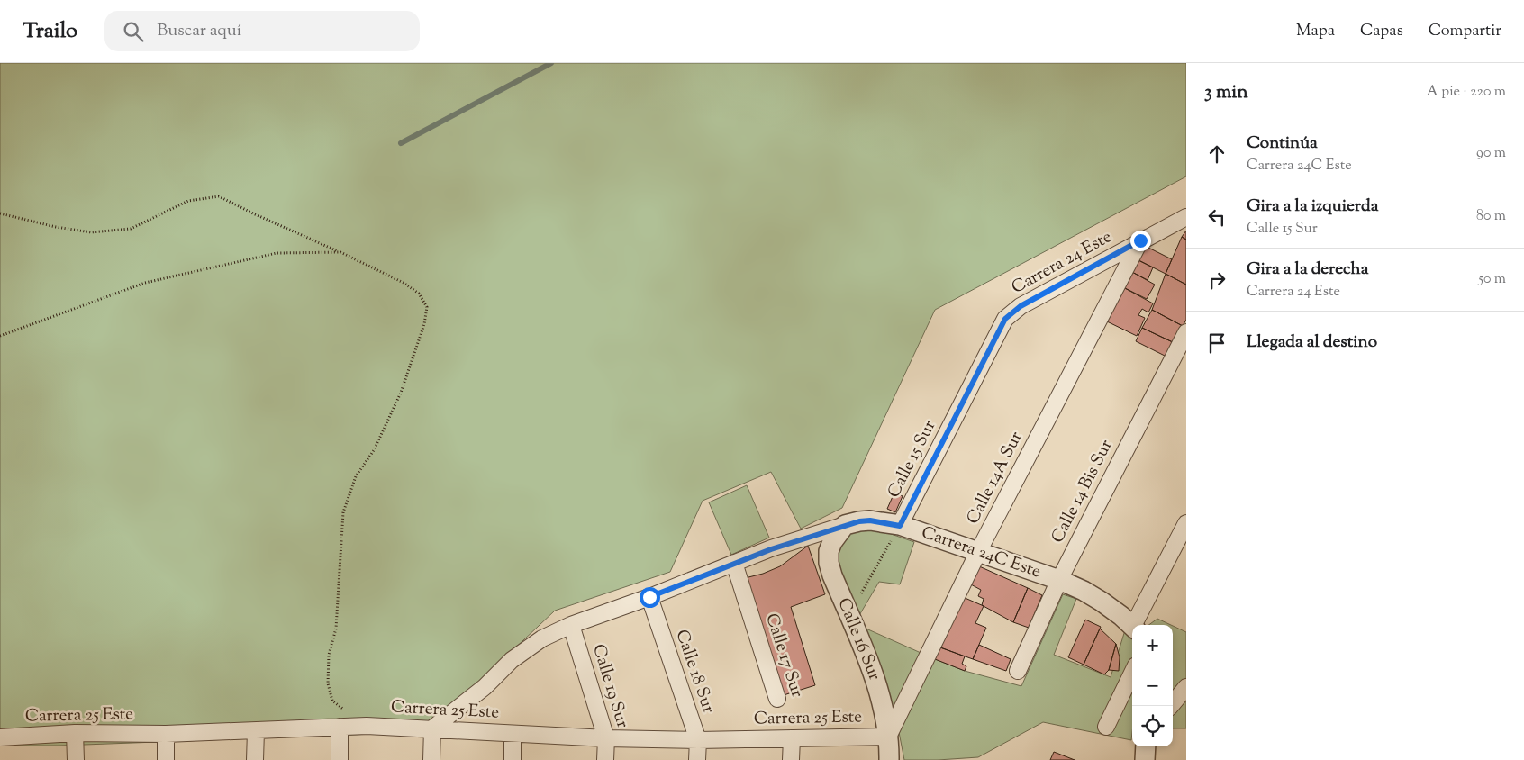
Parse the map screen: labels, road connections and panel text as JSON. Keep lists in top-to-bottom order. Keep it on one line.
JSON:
{"streets":{"street":["Carrera 24 Este","Calle 15 Sur","Calle 14A Sur","Calle 14 Bis Sur","Carrera 24C Este","Calle 16 Sur","Calle 17 Sur","Calle 18 Sur","Calle 19 Sur","Carrera 25 Este"]},"crossings":[["Carrera 24 Este","Calle 15 Sur"],["Carrera 24 Este","Calle 14A Sur"],["Calle 15 Sur","Carrera 24C Este"],["Calle 15 Sur","Calle 16 Sur"],["Calle 14A Sur","Carrera 24C Este"],["Calle 14A Sur","Calle 16 Sur"],["Calle 14A Sur","Carrera 25 Este"],["Calle 14 Bis Sur","Carrera 24C Este"],["Carrera 24C Este","Calle 16 Sur"],["Carrera 24C Este","Calle 17 Sur"],["Carrera 24C Este","Calle 18 Sur"],["Carrera 24C Este","Calle 19 Sur"],["Carrera 24C Este","Carrera 25 Este"],["Calle 16 Sur","Carrera 25 Este"],["Calle 18 Sur","Carrera 25 Este"],["Calle 19 Sur","Carrera 25 Este"]],"page":{"header":"Trailo","search":"Buscar aquí","nav":["Mapa","Capas","Compartir"],"heading":["3 min","A pie · 220 m"],"list":[["Continúa","Carrera 24C Este","90 m"],["Gira a la izquierda","Calle 15 Sur","80 m"],["Gira a la derecha","Carrera 24 Este","50 m"],"Llegada al destino"],"map_buttons":["+","−"]}}
